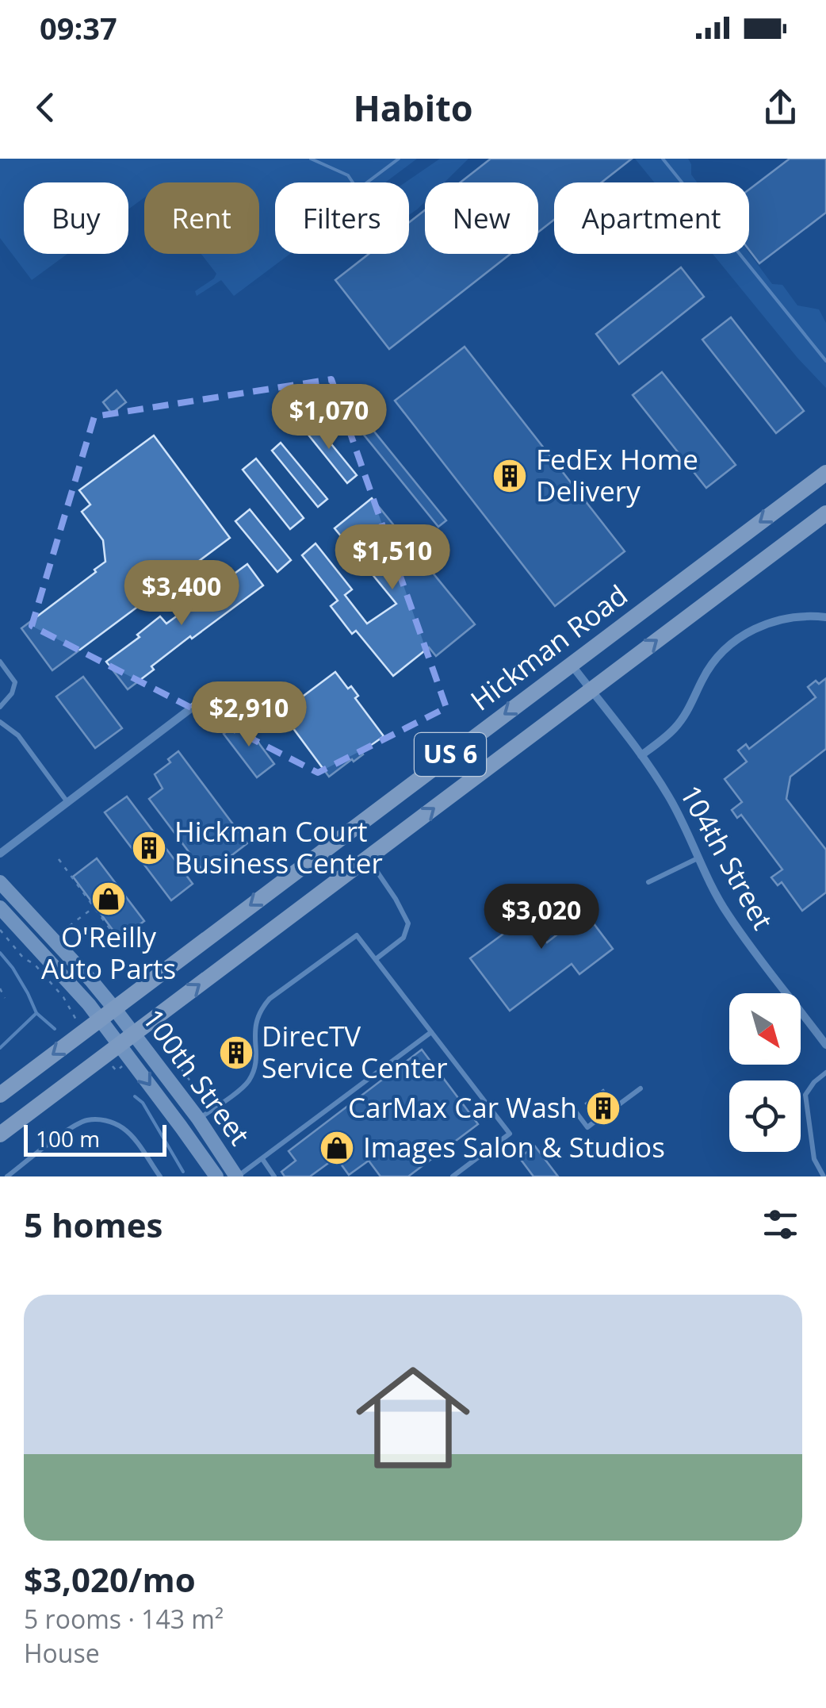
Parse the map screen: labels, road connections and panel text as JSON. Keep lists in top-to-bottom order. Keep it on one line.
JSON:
{"streets":{"main road":["Hickman Road","US 6","100th Street"],"street":["104th Street"]},"crossings":[["Hickman Road","104th Street"],["Hickman Road","100th Street"]],"places":{"building":["FedEx Home Delivery","Hickman Court Business Center","DirecTV Service Center","CarMax Car Wash"],"shop":["O'Reilly Auto Parts","Images Salon & Studios"]},"scale_bar":"100 m","north":"bottom right","page":{"status":"09:37","header":"Habito","chip":["Buy","Rent","Filters","New","Apartment"],"price":["$1,070","$1,510","$3,400","$2,910","$3,020"],"scale":"100 m","heading":"5 homes","list":[{"name":"$3,020/mo","note":"5 rooms · 143 m² · House"}]}}
